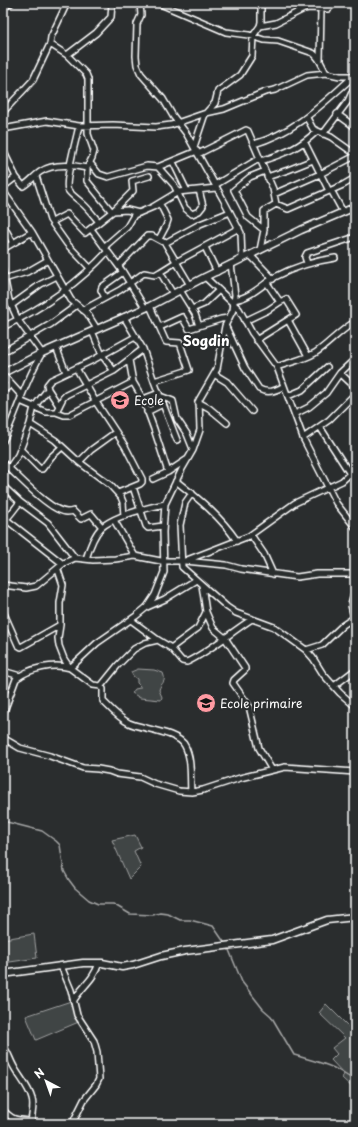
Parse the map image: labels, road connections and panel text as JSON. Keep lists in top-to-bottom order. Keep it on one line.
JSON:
{"districts":["Sogdin"],"places":{"school or university":["Ecole","Ecole primaire"]},"north":"top left"}
